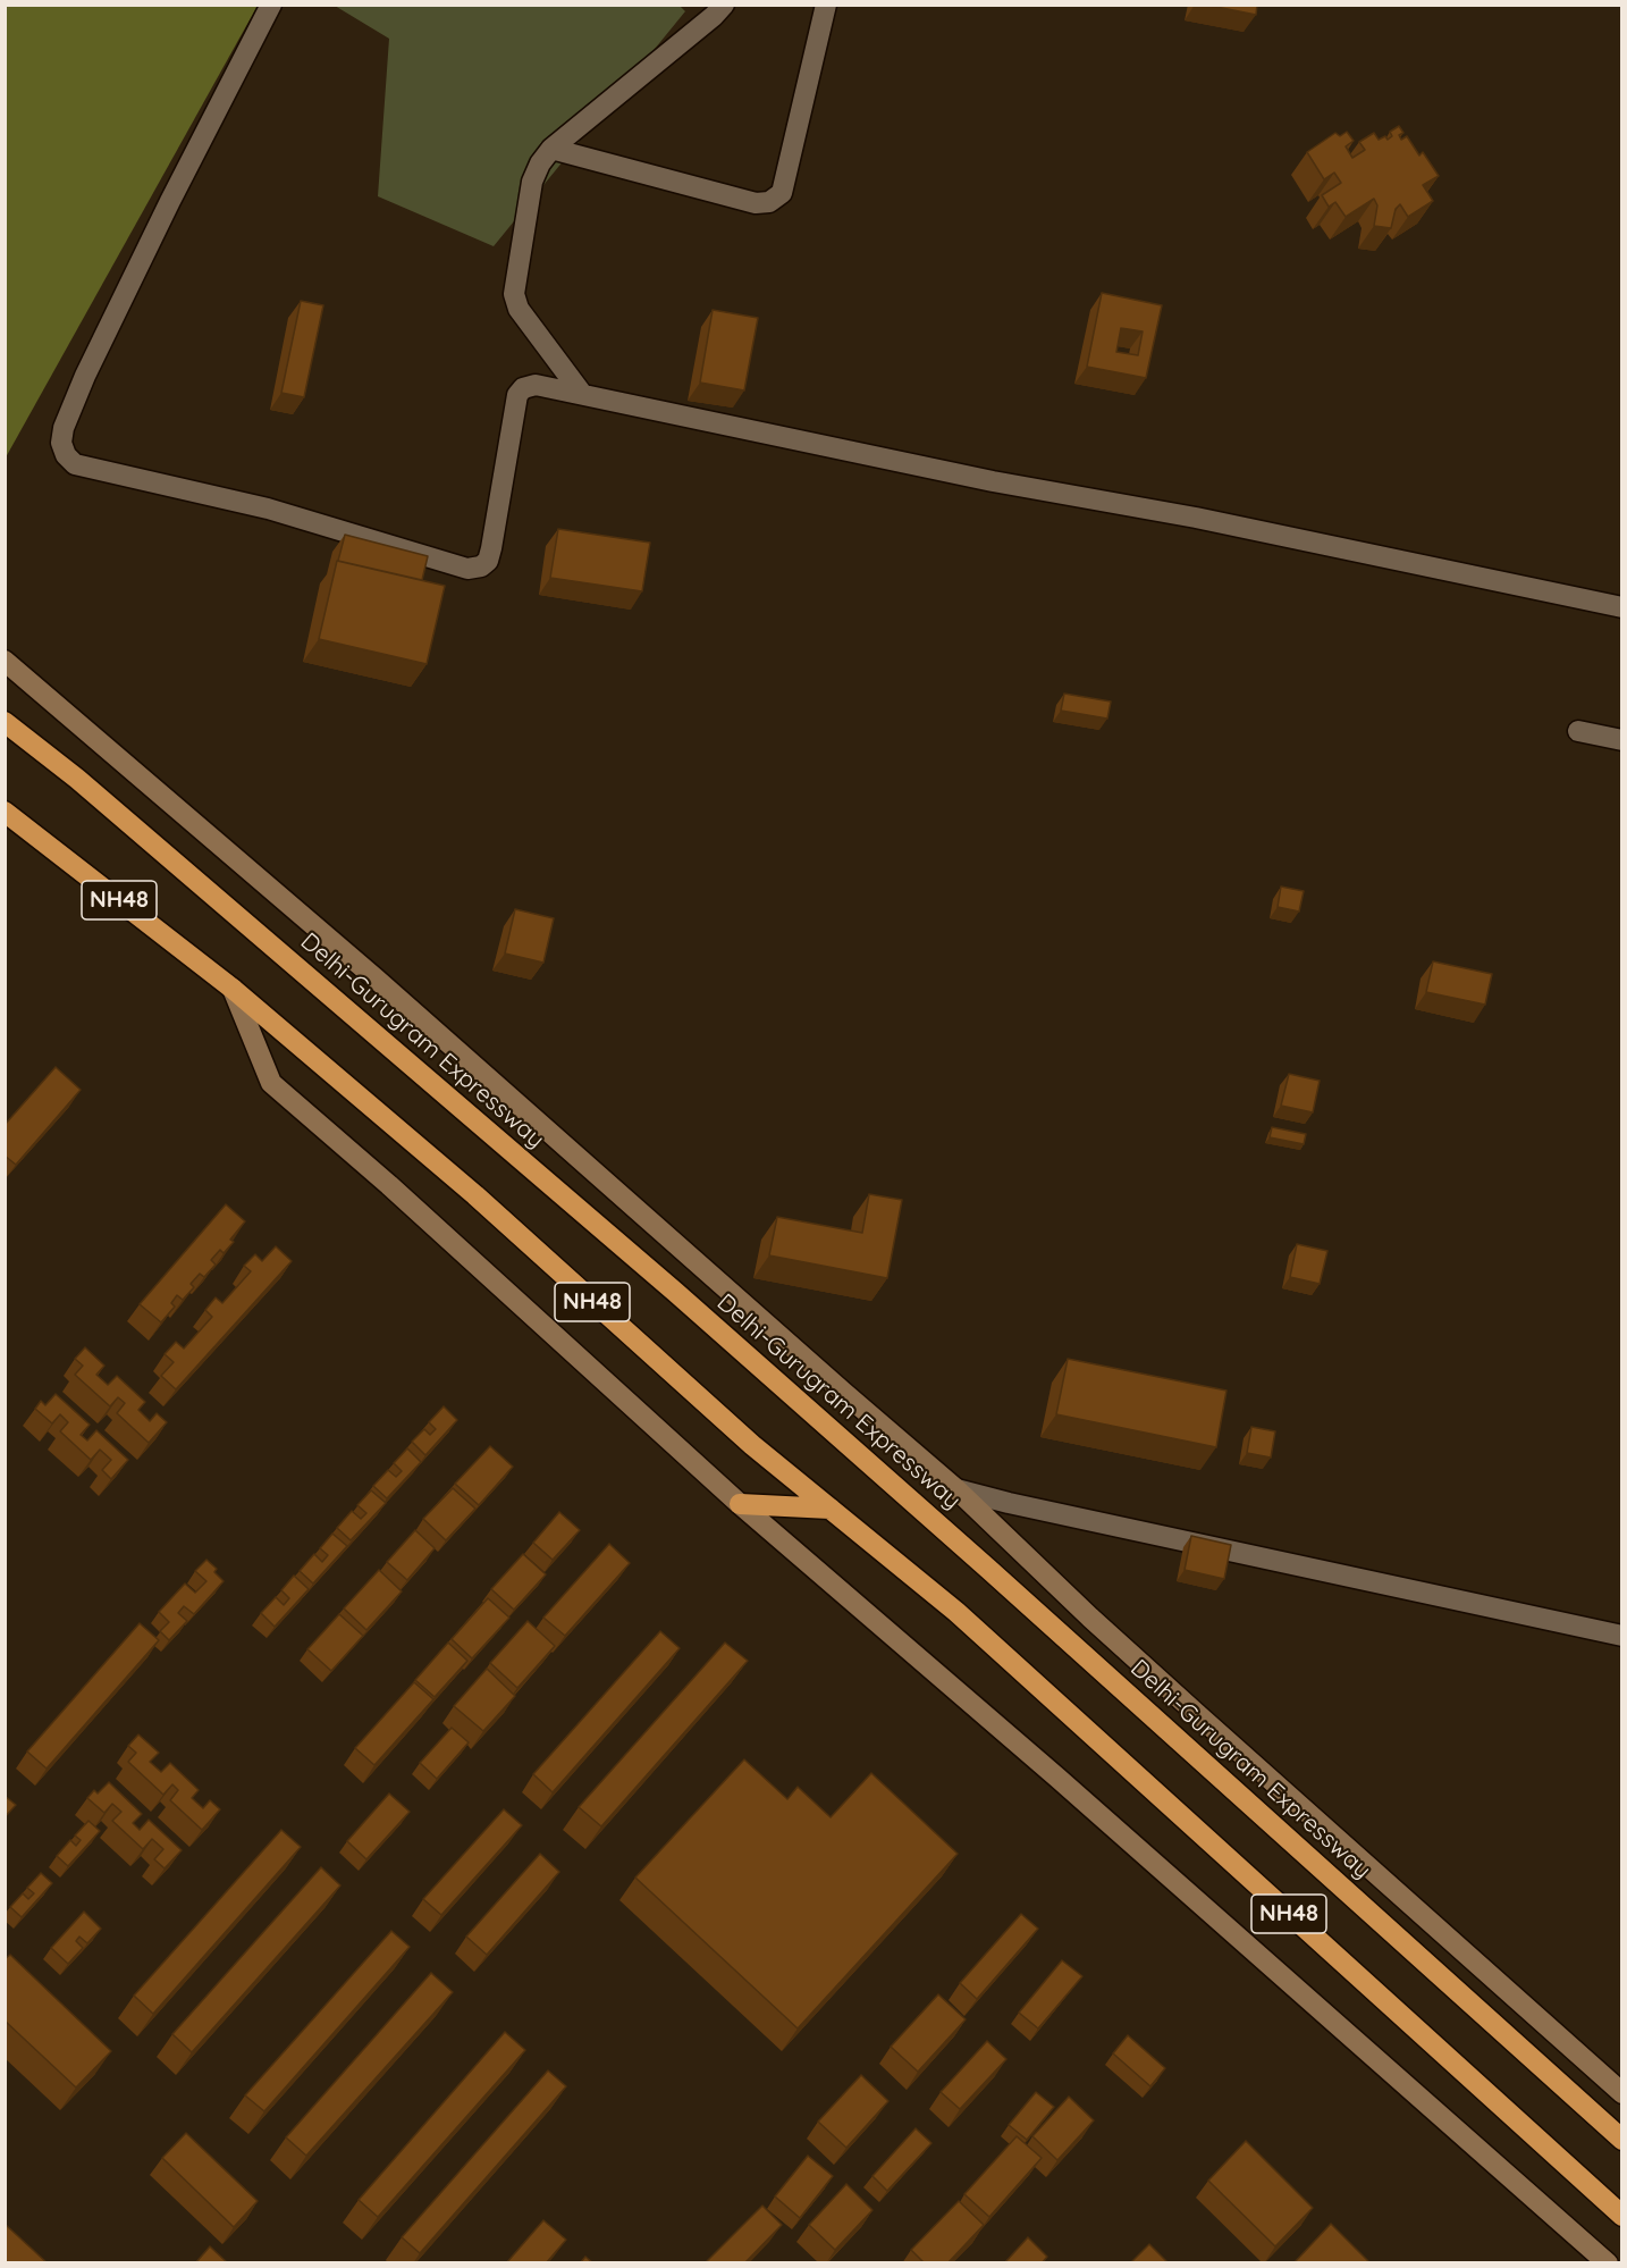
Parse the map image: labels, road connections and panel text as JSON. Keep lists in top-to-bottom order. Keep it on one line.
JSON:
{"streets":{"highway":["NH48","Delhi-Gurugram Expressway"]}}
